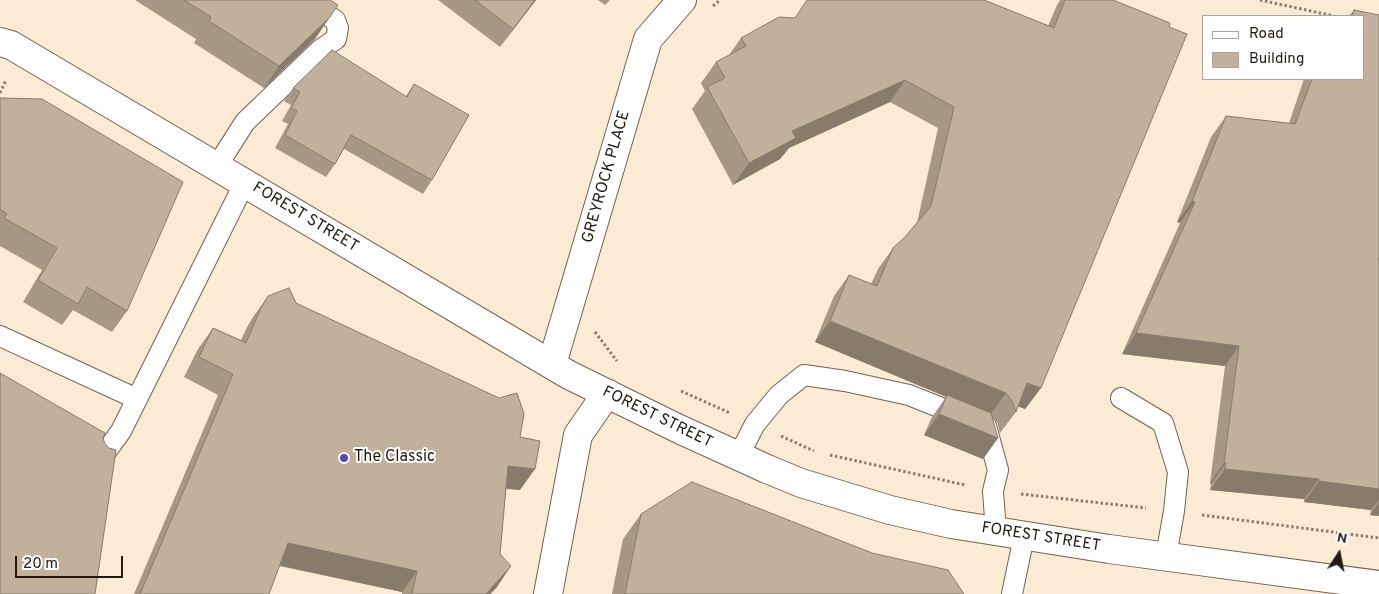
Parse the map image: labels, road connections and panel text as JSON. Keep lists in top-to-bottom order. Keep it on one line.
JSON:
{"streets":{"street":["GREYROCK PLACE","FOREST STREET"]},"crossings":[["GREYROCK PLACE","FOREST STREET"]],"places":["The Classic"],"legend":["Road","Building"],"scale_bar":"20 m","north":"top"}
